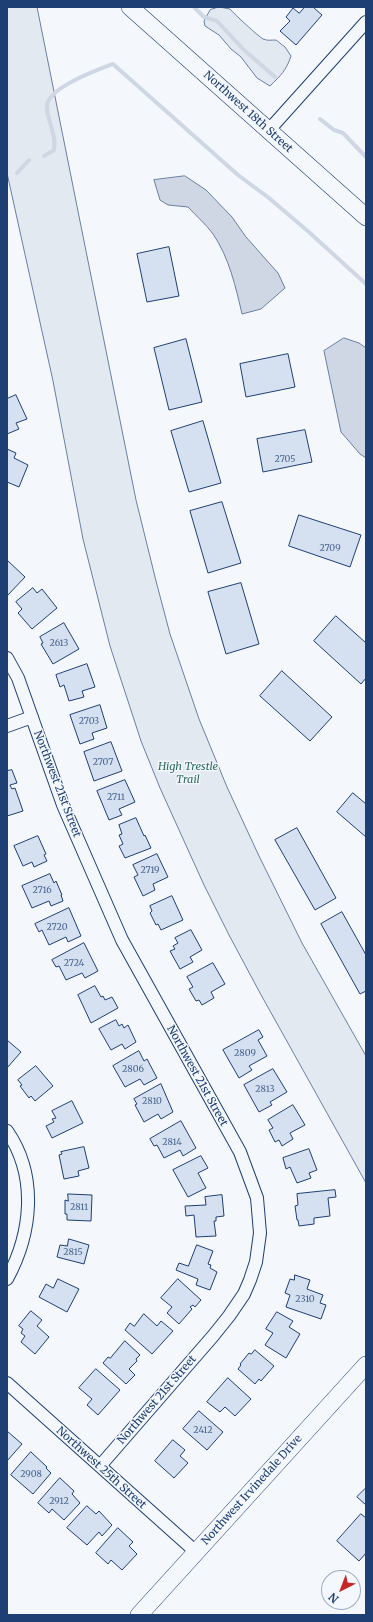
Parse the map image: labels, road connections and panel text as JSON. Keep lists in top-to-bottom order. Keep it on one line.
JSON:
{"streets":{"main road":["Northwest 18th Street","Northwest Irvinedale Drive"],"street":["Northwest 21st Street","Northwest 25th Street"]},"crossings":[["Northwest 21st Street","Northwest 25th Street"],["Northwest 25th Street","Northwest Irvinedale Drive"]],"parks":["High Trestle Trail"],"house_numbers":["2705","2709","2613","2703","2707","2711","2719","2716","2720","2724","2809","2806","2813","2810","2814","2811","2815","2310","2412","2908","2912"],"north":"bottom left"}
